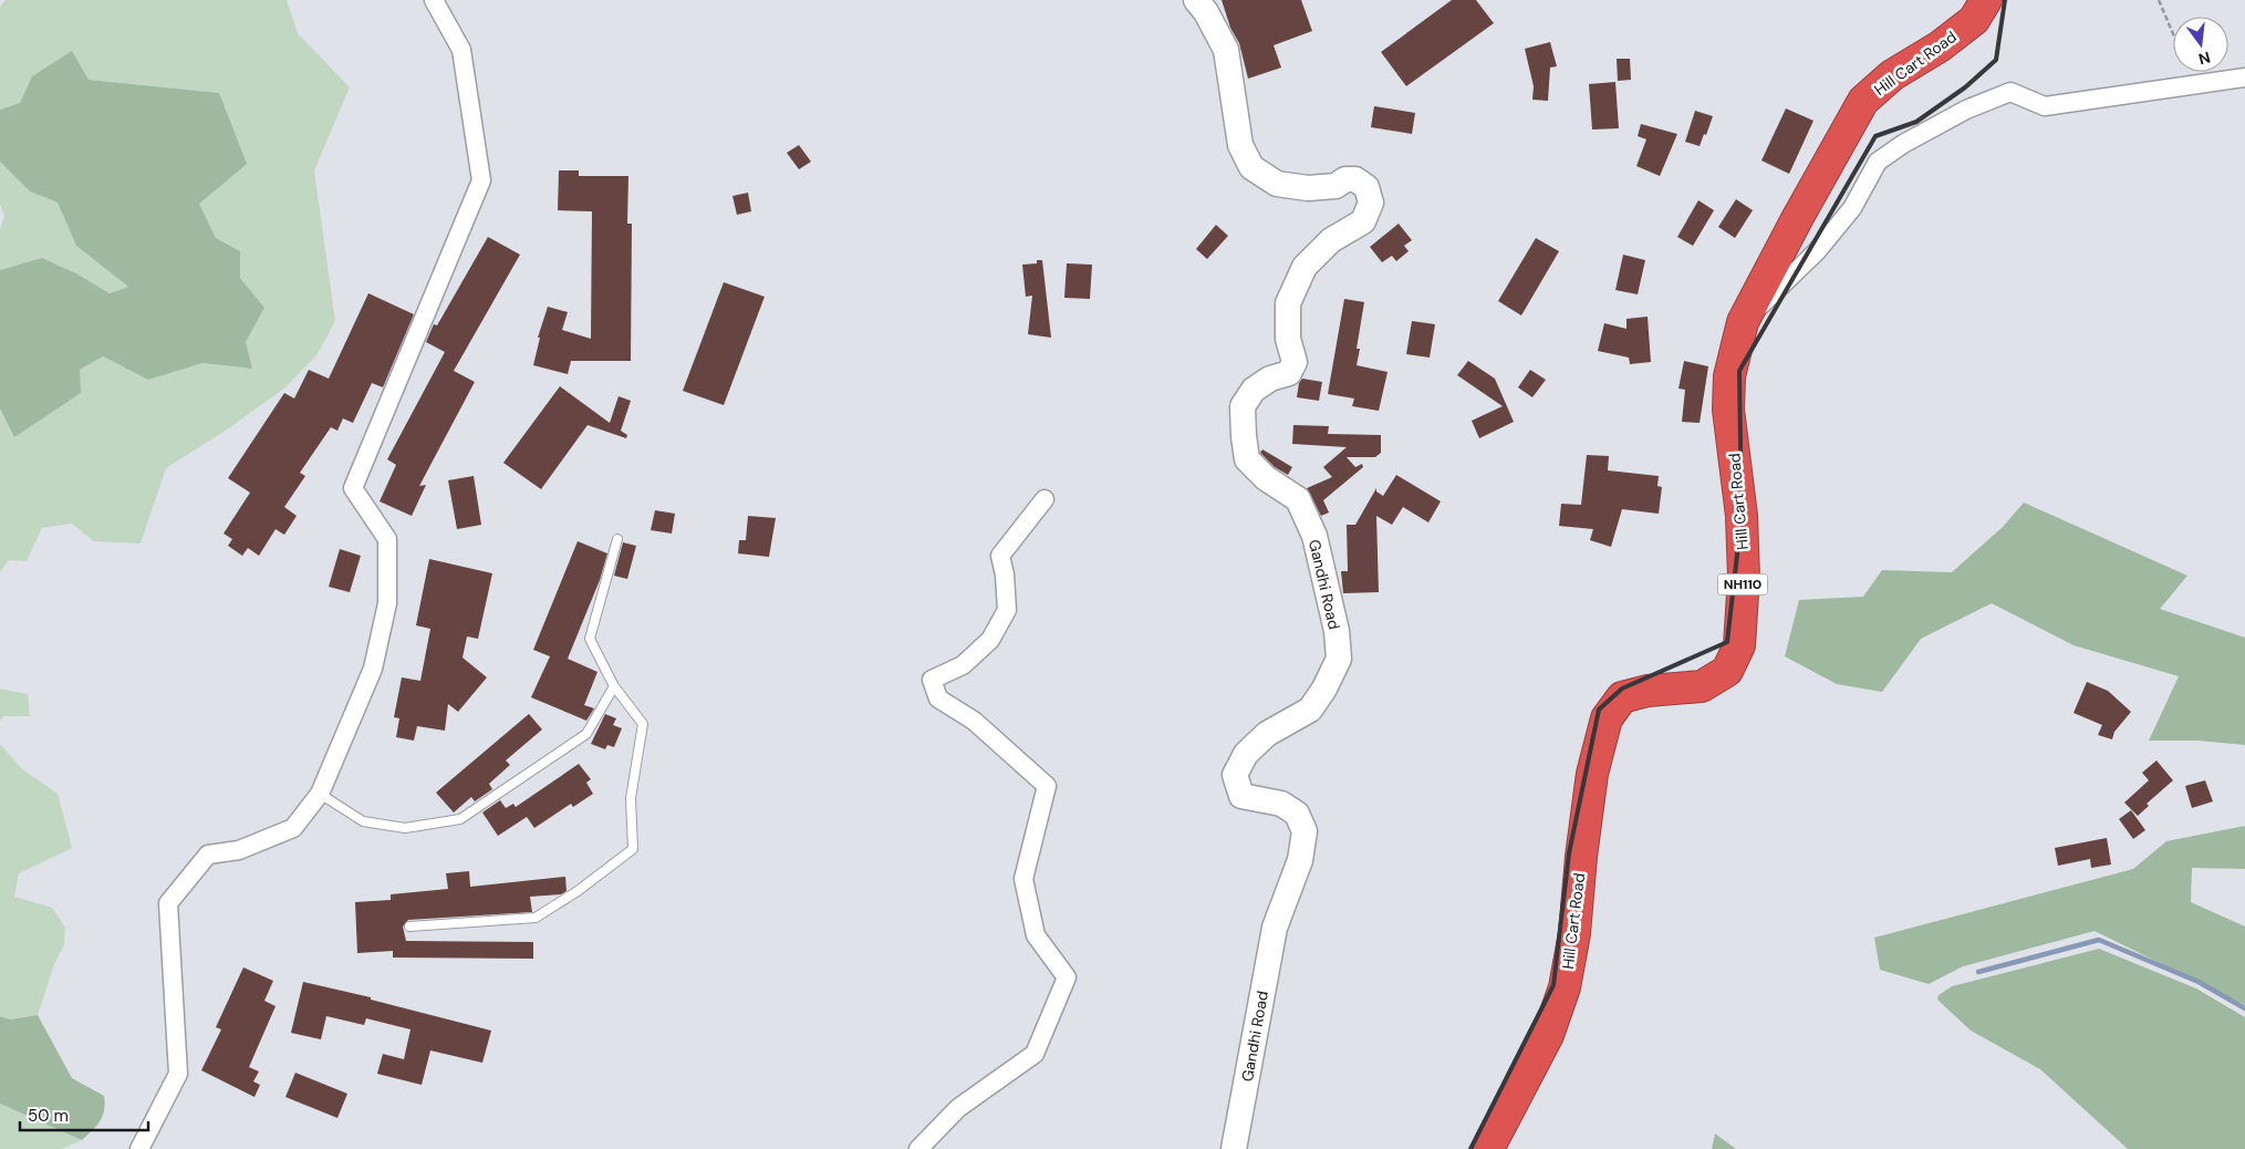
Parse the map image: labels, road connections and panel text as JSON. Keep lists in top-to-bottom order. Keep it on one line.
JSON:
{"streets":{"highway":["Hill Cart Road","NH110"],"main road":["Gandhi Road"]},"scale_bar":"50 m","north":"bottom"}
